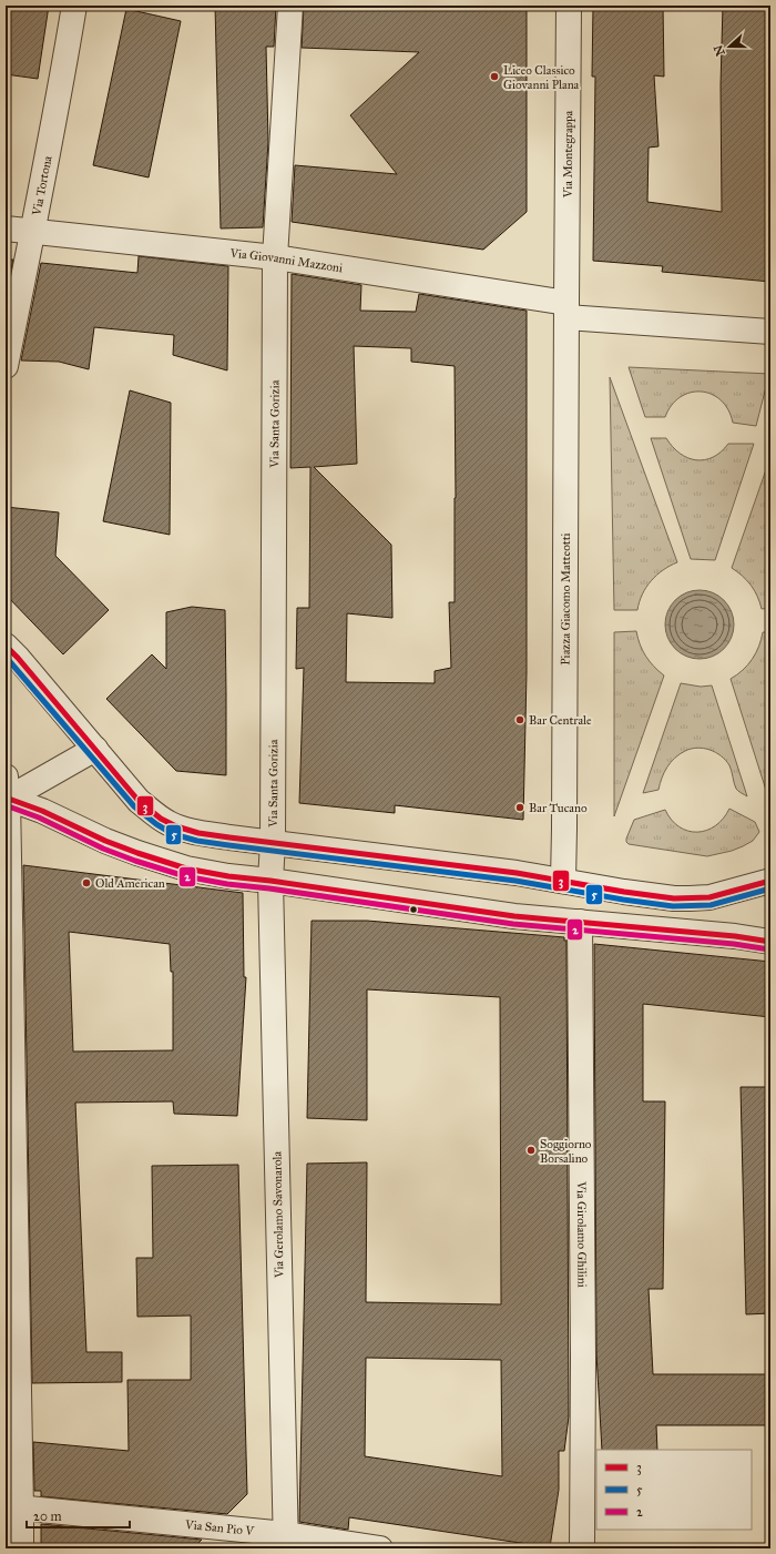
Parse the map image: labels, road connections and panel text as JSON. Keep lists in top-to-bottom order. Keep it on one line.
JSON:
{"streets":{"street":["Via Montegrappa","Via Tortona","Via Giovanni Mazzoni","Via Santa Gorizia","Piazza Giacomo Matteotti","Via Gerolamo Savonarola","Via Girolamo Ghilini","Via San Pio V"]},"crossings":[["Via Montegrappa","Via Giovanni Mazzoni"],["Via Montegrappa","Piazza Giacomo Matteotti"],["Via Tortona","Via Giovanni Mazzoni"],["Via Giovanni Mazzoni","Via Santa Gorizia"],["Via Giovanni Mazzoni","Piazza Giacomo Matteotti"],["Via Santa Gorizia","Via Gerolamo Savonarola"],["Via Gerolamo Savonarola","Via San Pio V"]],"places":["Liceo Classico Giovanni Plana","Bar Centrale","Bar Tucano","Old American","Soggiorno Borsalino"],"lines":["transit line 3","transit line 5","transit line 2"],"legend":["3","5","2"],"scale_bar":"20 m","north":"left"}
